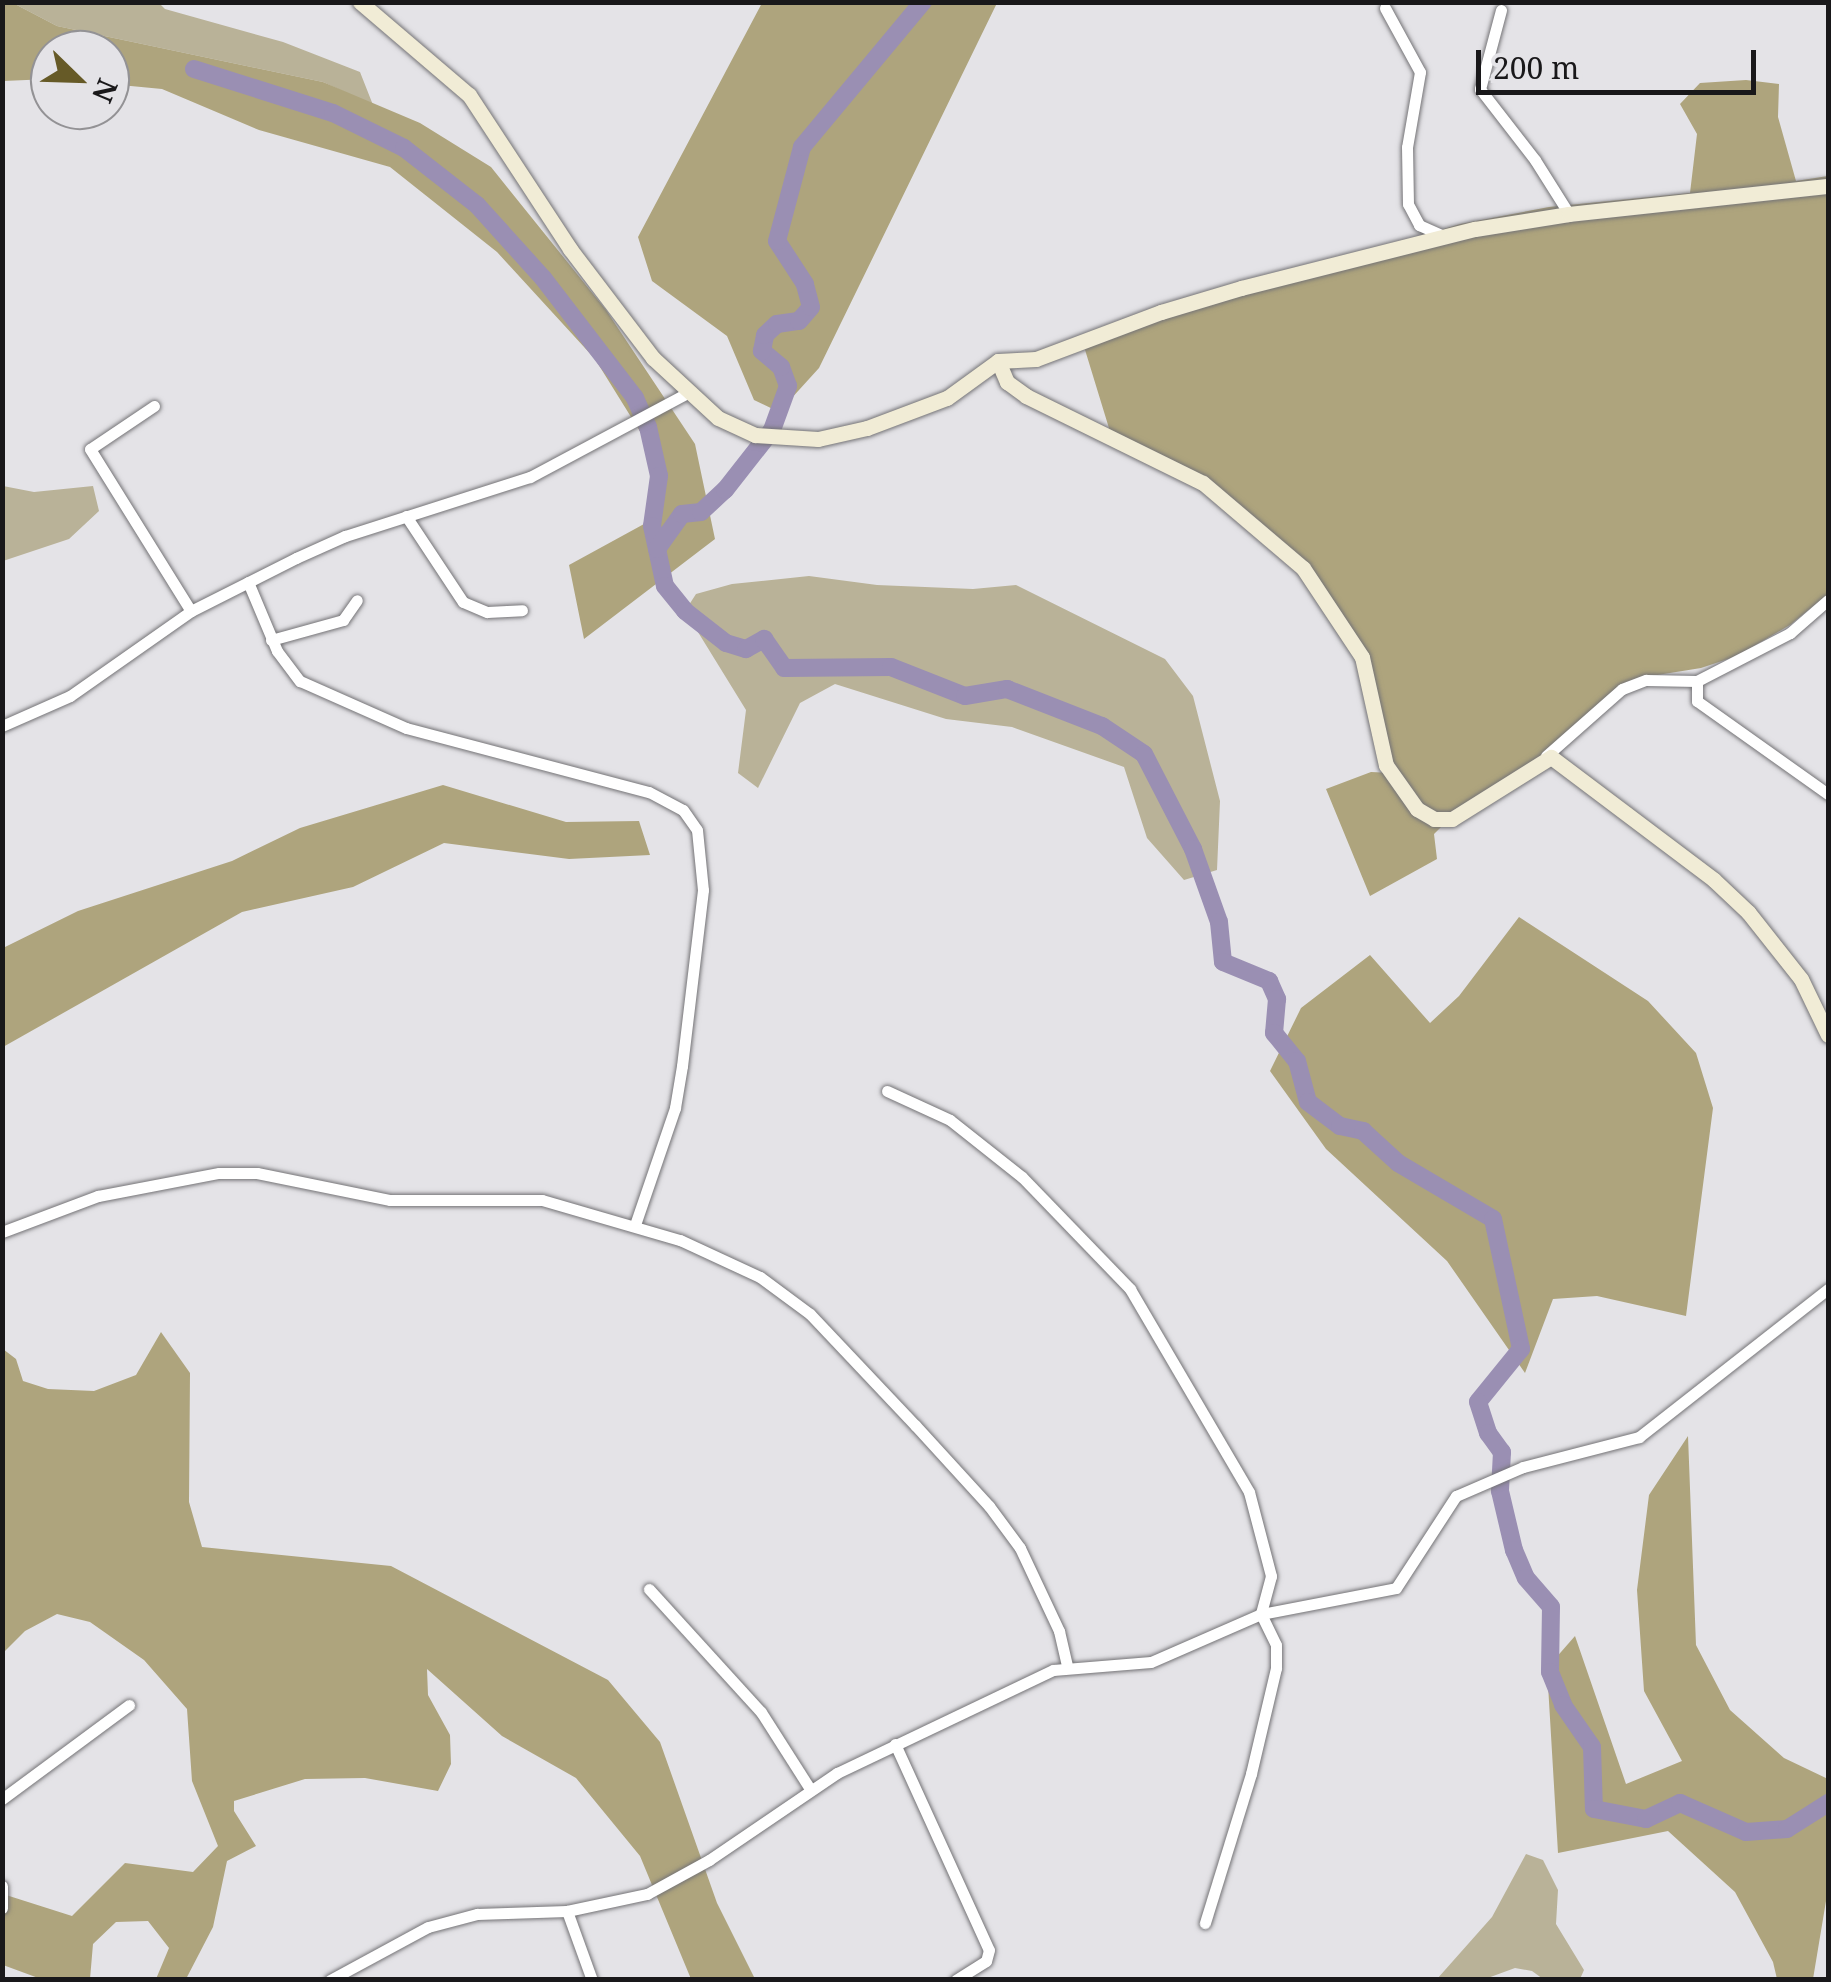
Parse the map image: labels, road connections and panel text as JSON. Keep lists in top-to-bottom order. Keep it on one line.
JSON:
{"scale_bar":"200 m","north":"bottom right"}
